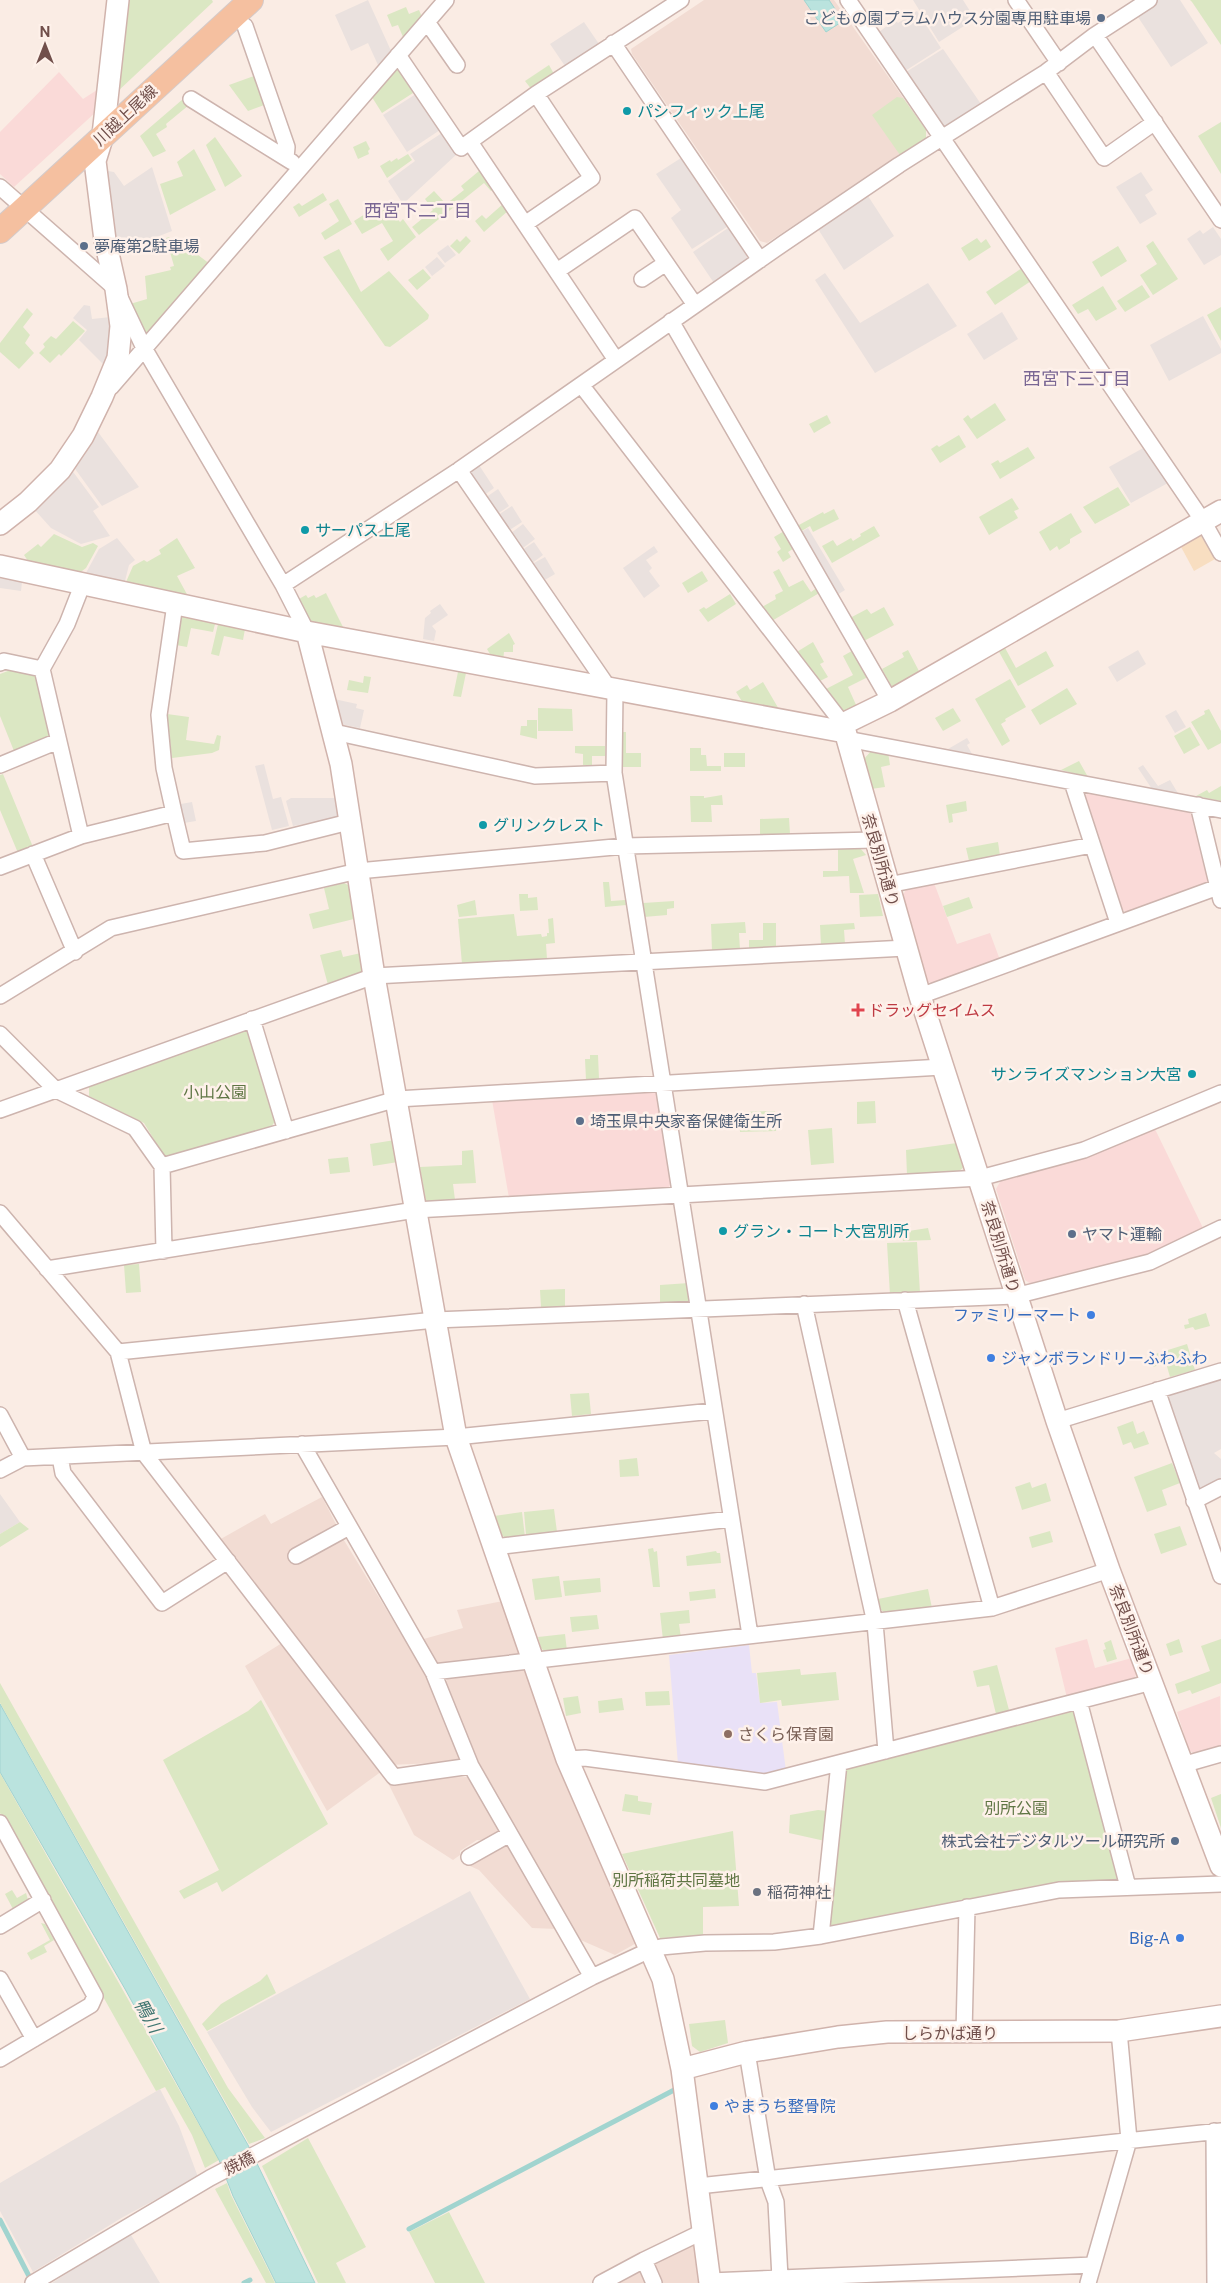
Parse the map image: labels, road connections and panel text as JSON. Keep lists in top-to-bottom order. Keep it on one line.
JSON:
{"streets":{"main road":["川越上尾線"],"street":["奈良別所通り","しらかば通り","焼橋"]},"districts":["西宮下二丁目","西宮下三丁目"],"water":["鴨川"],"parks":["小山公園","別所公園","別所稲荷共同墓地"],"places":{"other":["こどもの園プラムハウス分園専用駐車場","パシフィック上尾","夢庵第2駐車場","サーパス上尾","グリンクレスト","サンライズマンション大宮","埼玉県中央家畜保健衛生所","グラン・コート大宮別所","ヤマト運輸","ファミリーマート","ジャンボランドリーふわふわ","さくら保育園","株式会社デジタルツール研究所","稲荷神社","Big-A","やまうち整骨院"],"health":["ドラッグセイムス"]},"north":"top"}
